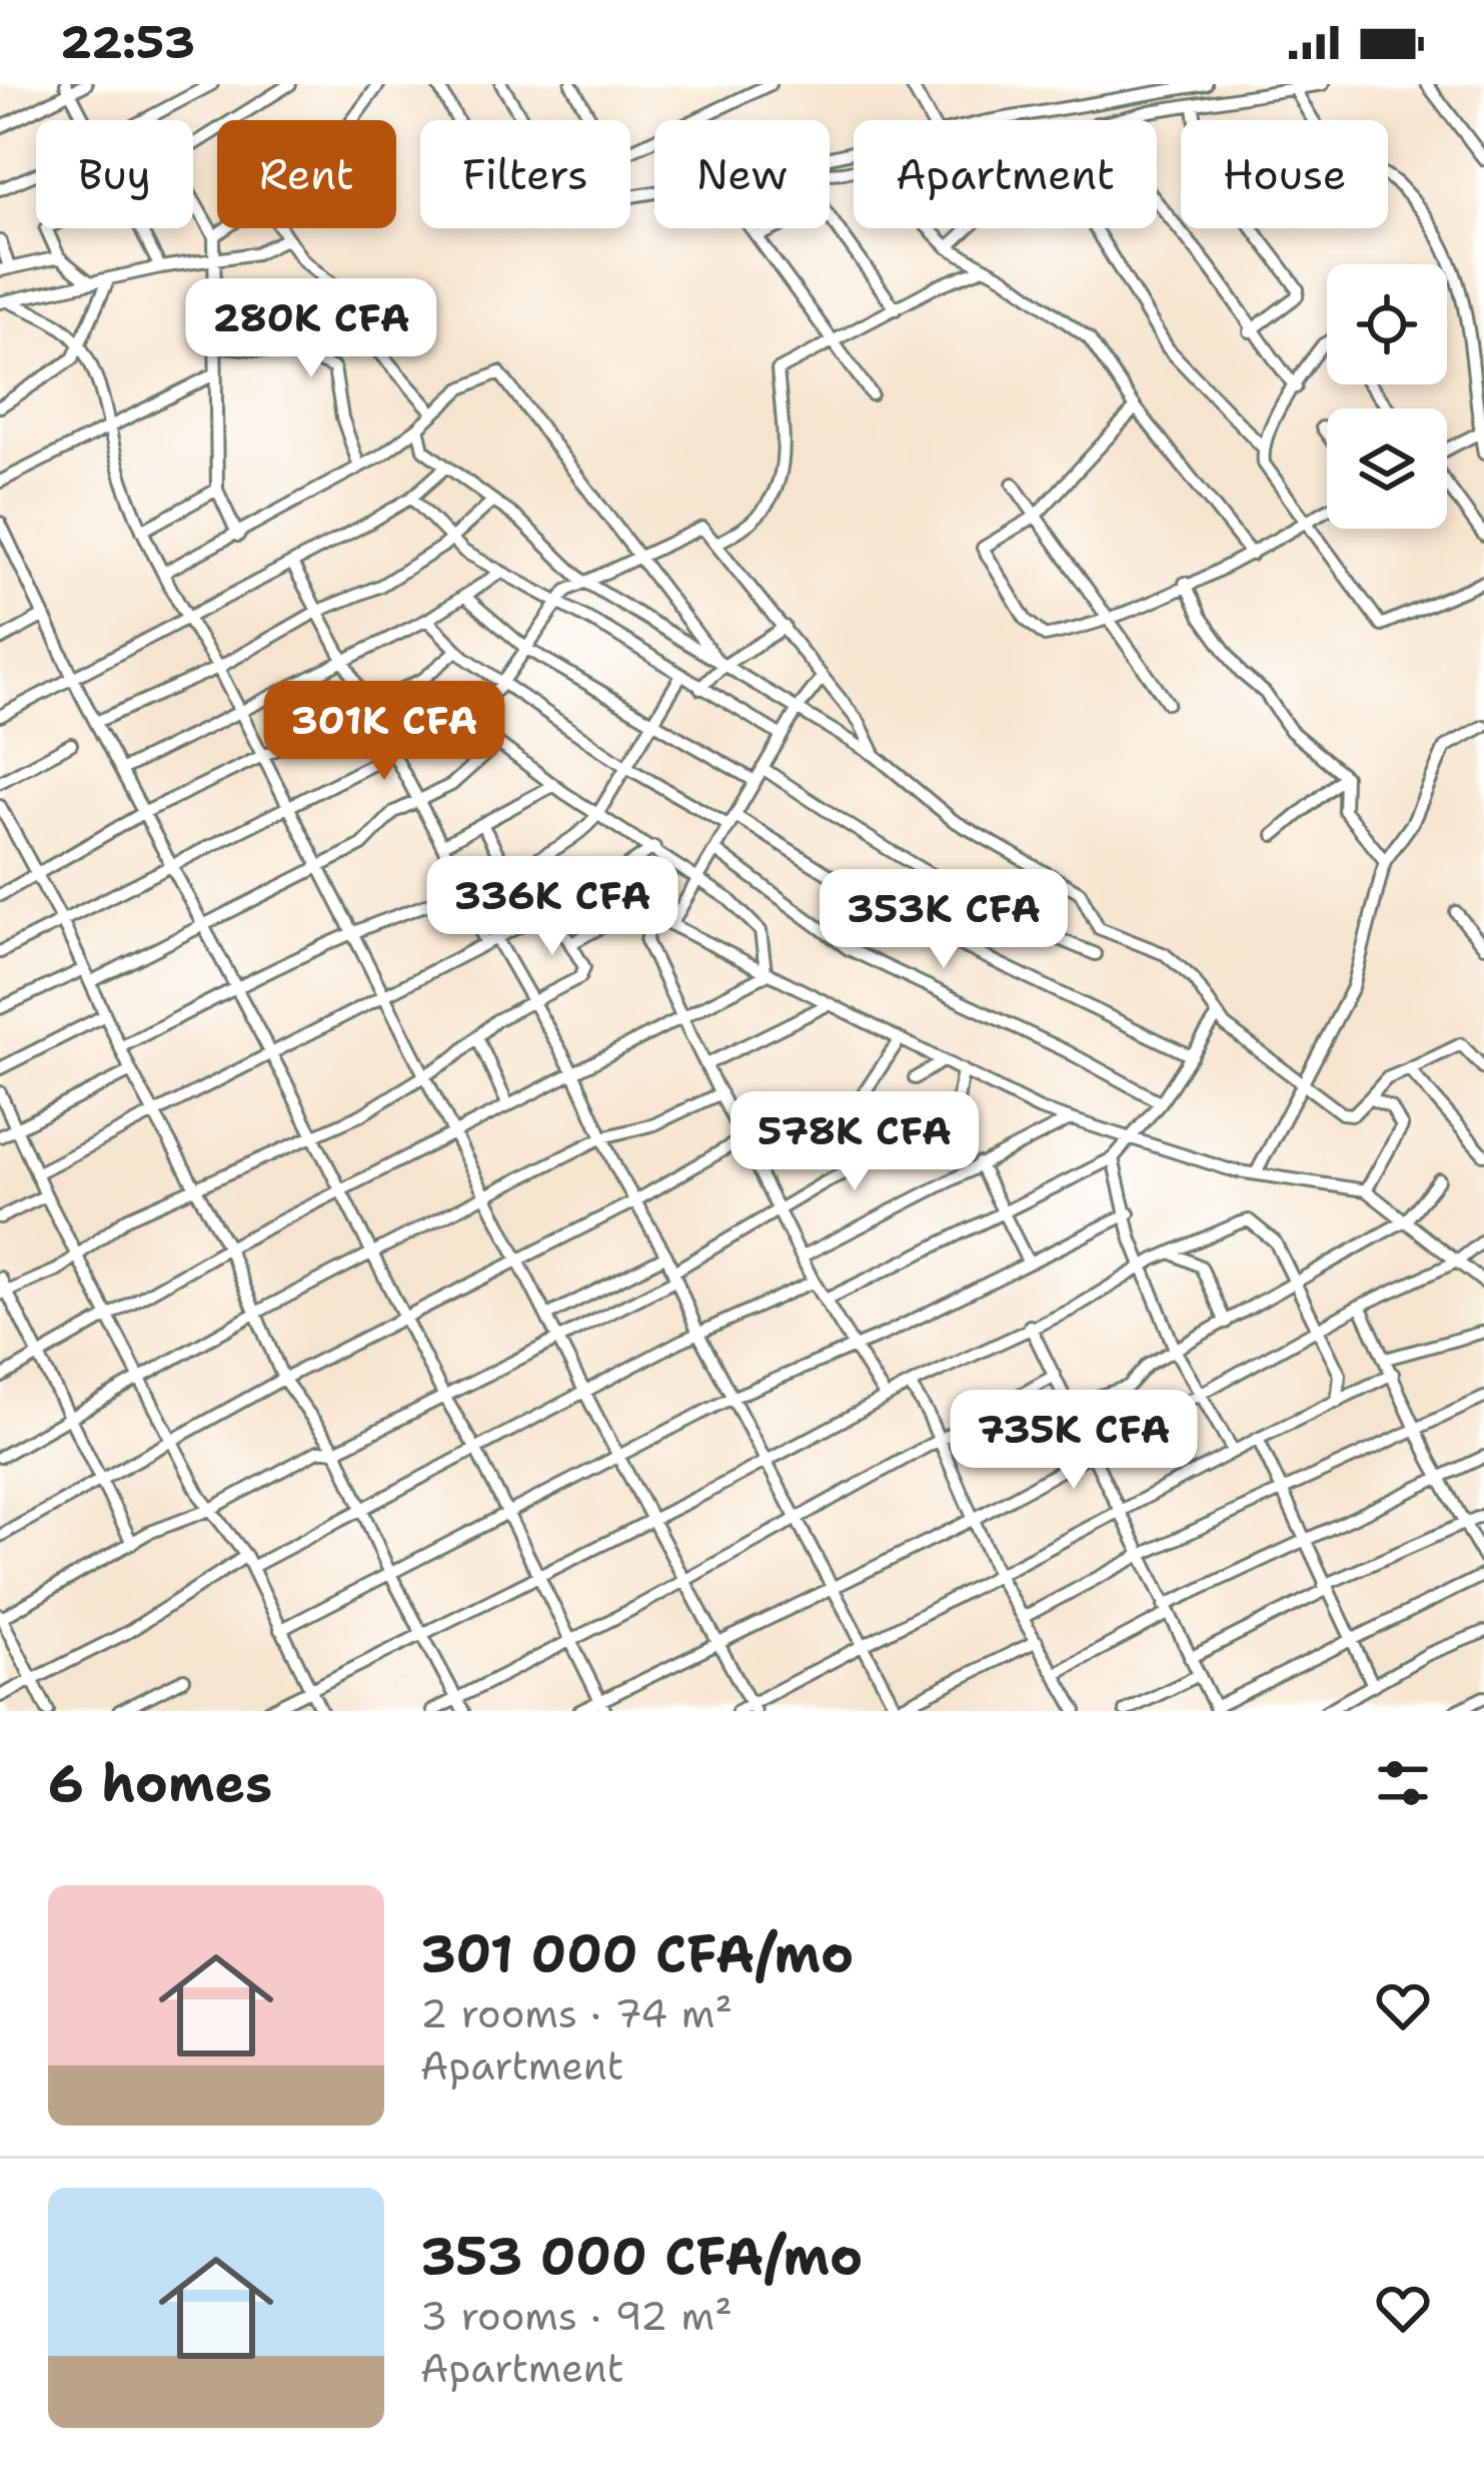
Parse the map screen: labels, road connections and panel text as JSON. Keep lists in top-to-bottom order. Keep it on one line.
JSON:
{"page":{"status":"22:53","chip":["Buy","Rent","Filters","New","Apartment","House"],"price":["280K CFA","301K CFA","336K CFA","353K CFA","578K CFA","735K CFA"],"heading":"6 homes","list":[{"name":"301 000 CFA/mo","note":"2 rooms · 74 m² · Apartment"},{"name":"353 000 CFA/mo","note":"3 rooms · 92 m² · Apartment"}]}}
